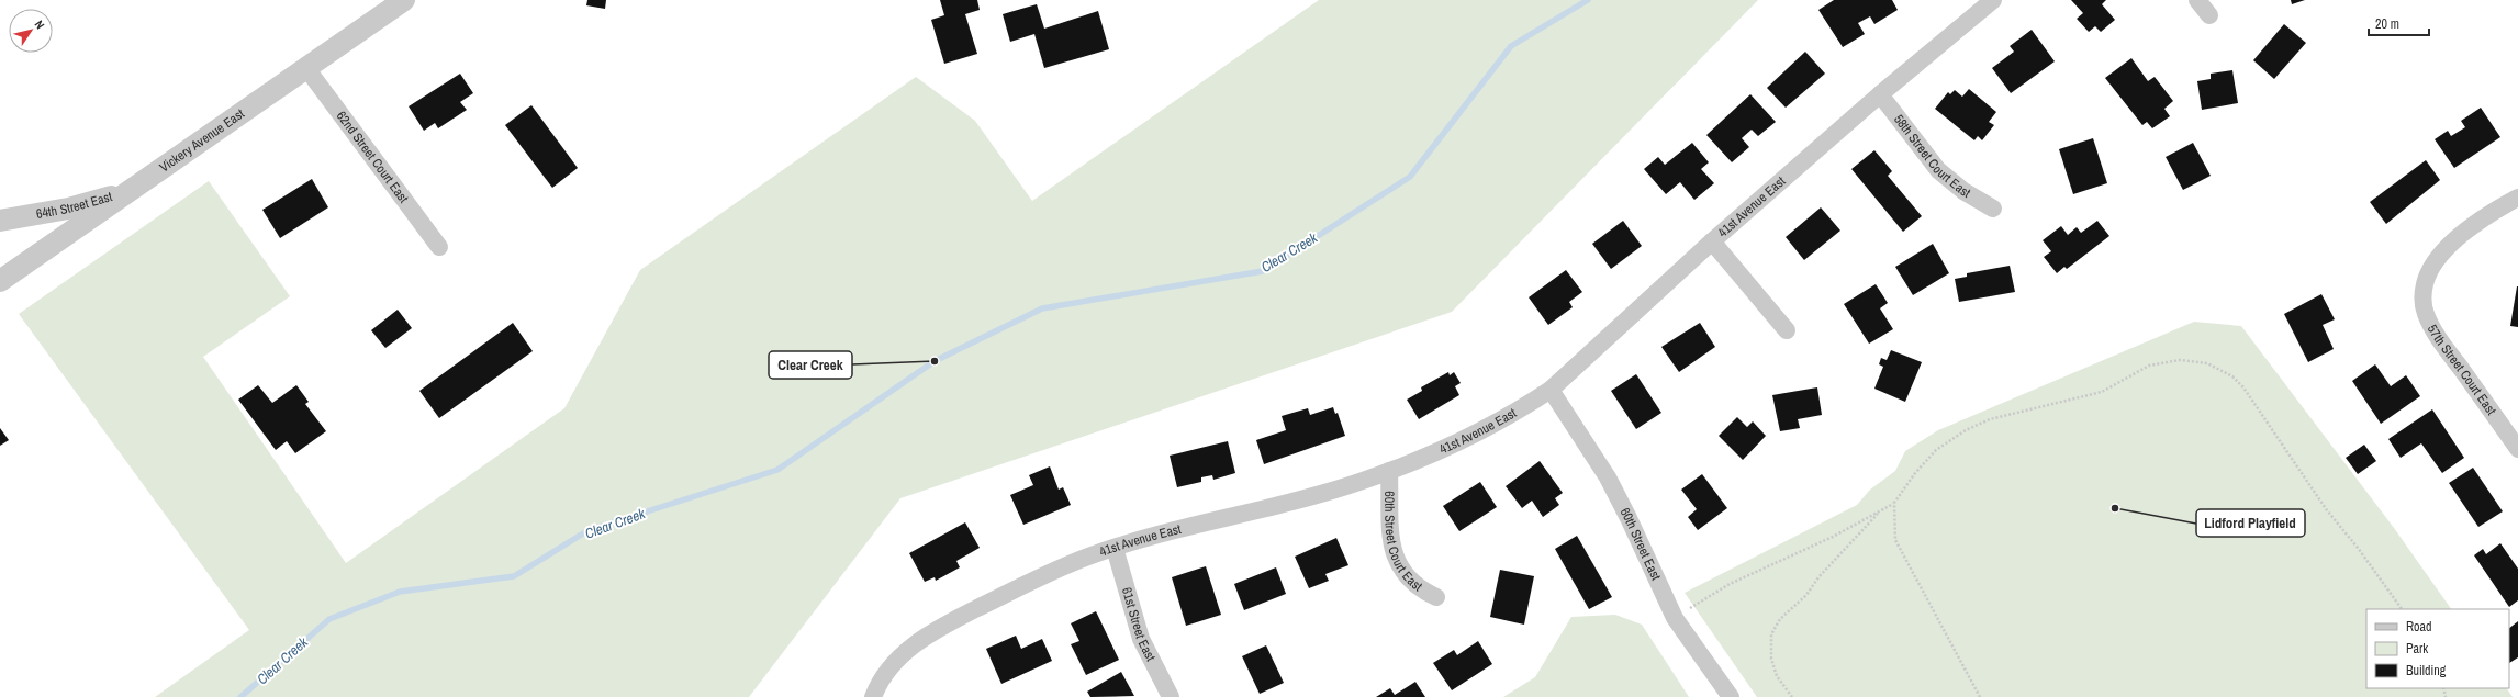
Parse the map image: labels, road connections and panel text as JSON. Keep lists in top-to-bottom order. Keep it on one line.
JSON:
{"streets":{"street":["Vickery Avenue East","58th Street Court East","62nd Street Court East","64th Street East","41st Avenue East","57th Street Court East","60th Street Court East","60th Street East","61st Street East"]},"crossings":[["Vickery Avenue East","62nd Street Court East"],["Vickery Avenue East","64th Street East"],["58th Street Court East","41st Avenue East"],["41st Avenue East","60th Street Court East"],["41st Avenue East","60th Street East"],["41st Avenue East","61st Street East"]],"water":["Clear Creek"],"places":["Clear Creek","Lidford Playfield"],"legend":["Road","Park","Building"],"scale_bar":"20 m","north":"top right"}
